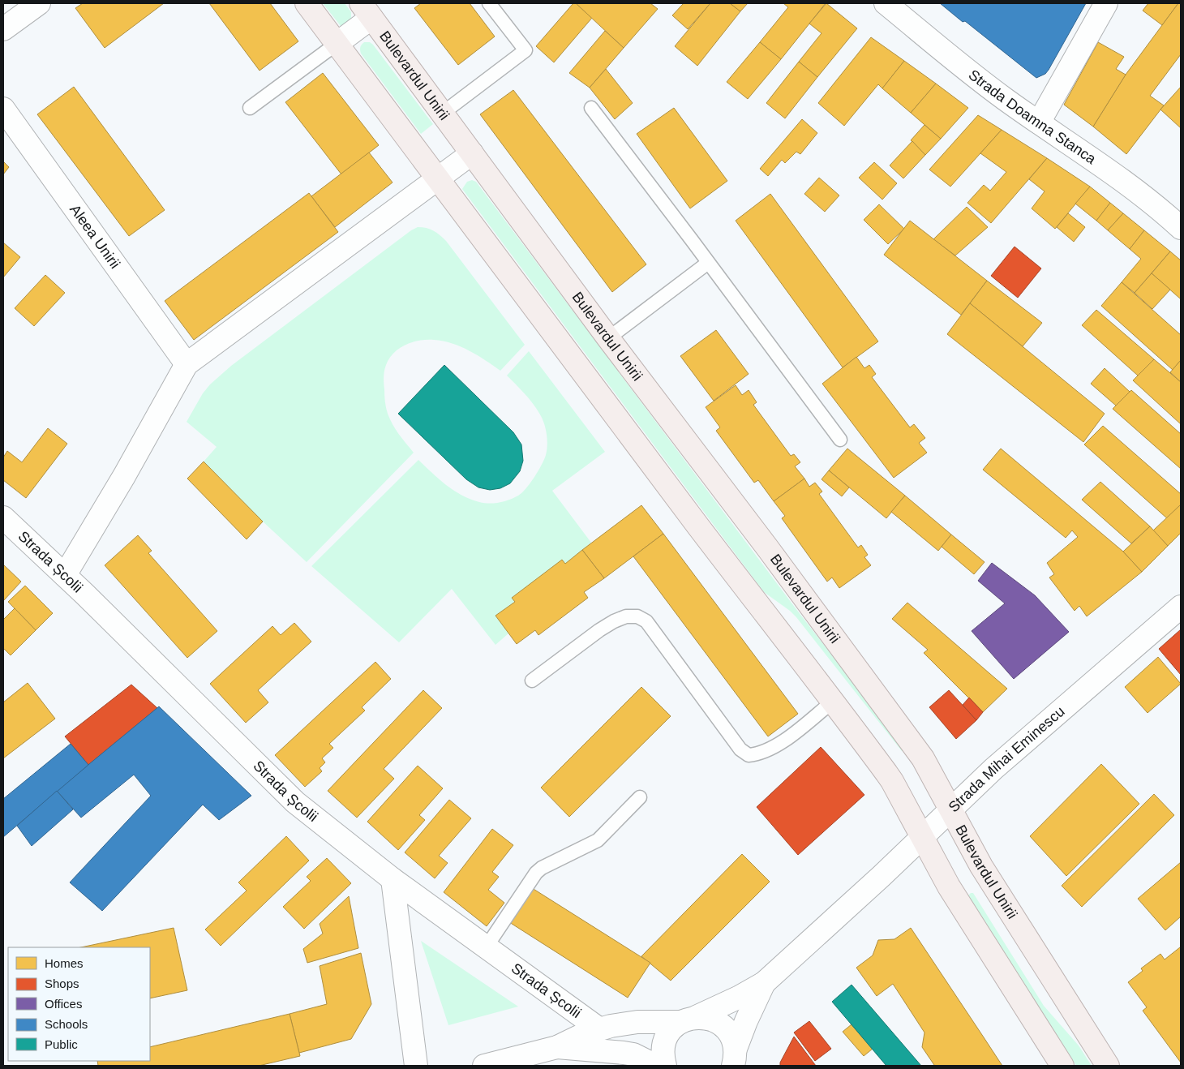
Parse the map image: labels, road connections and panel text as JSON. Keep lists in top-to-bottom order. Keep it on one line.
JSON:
{"streets":{"main road":["Bulevardul Unirii"],"street":["Strada Doamna Stanca","Aleea Unirii","Strada Școlii","Strada Mihai Eminescu"]},"crossings":[["Bulevardul Unirii","Strada Mihai Eminescu"],["Strada Școlii","Strada Mihai Eminescu"]],"legend":["Homes","Shops","Offices","Schools","Public"]}
